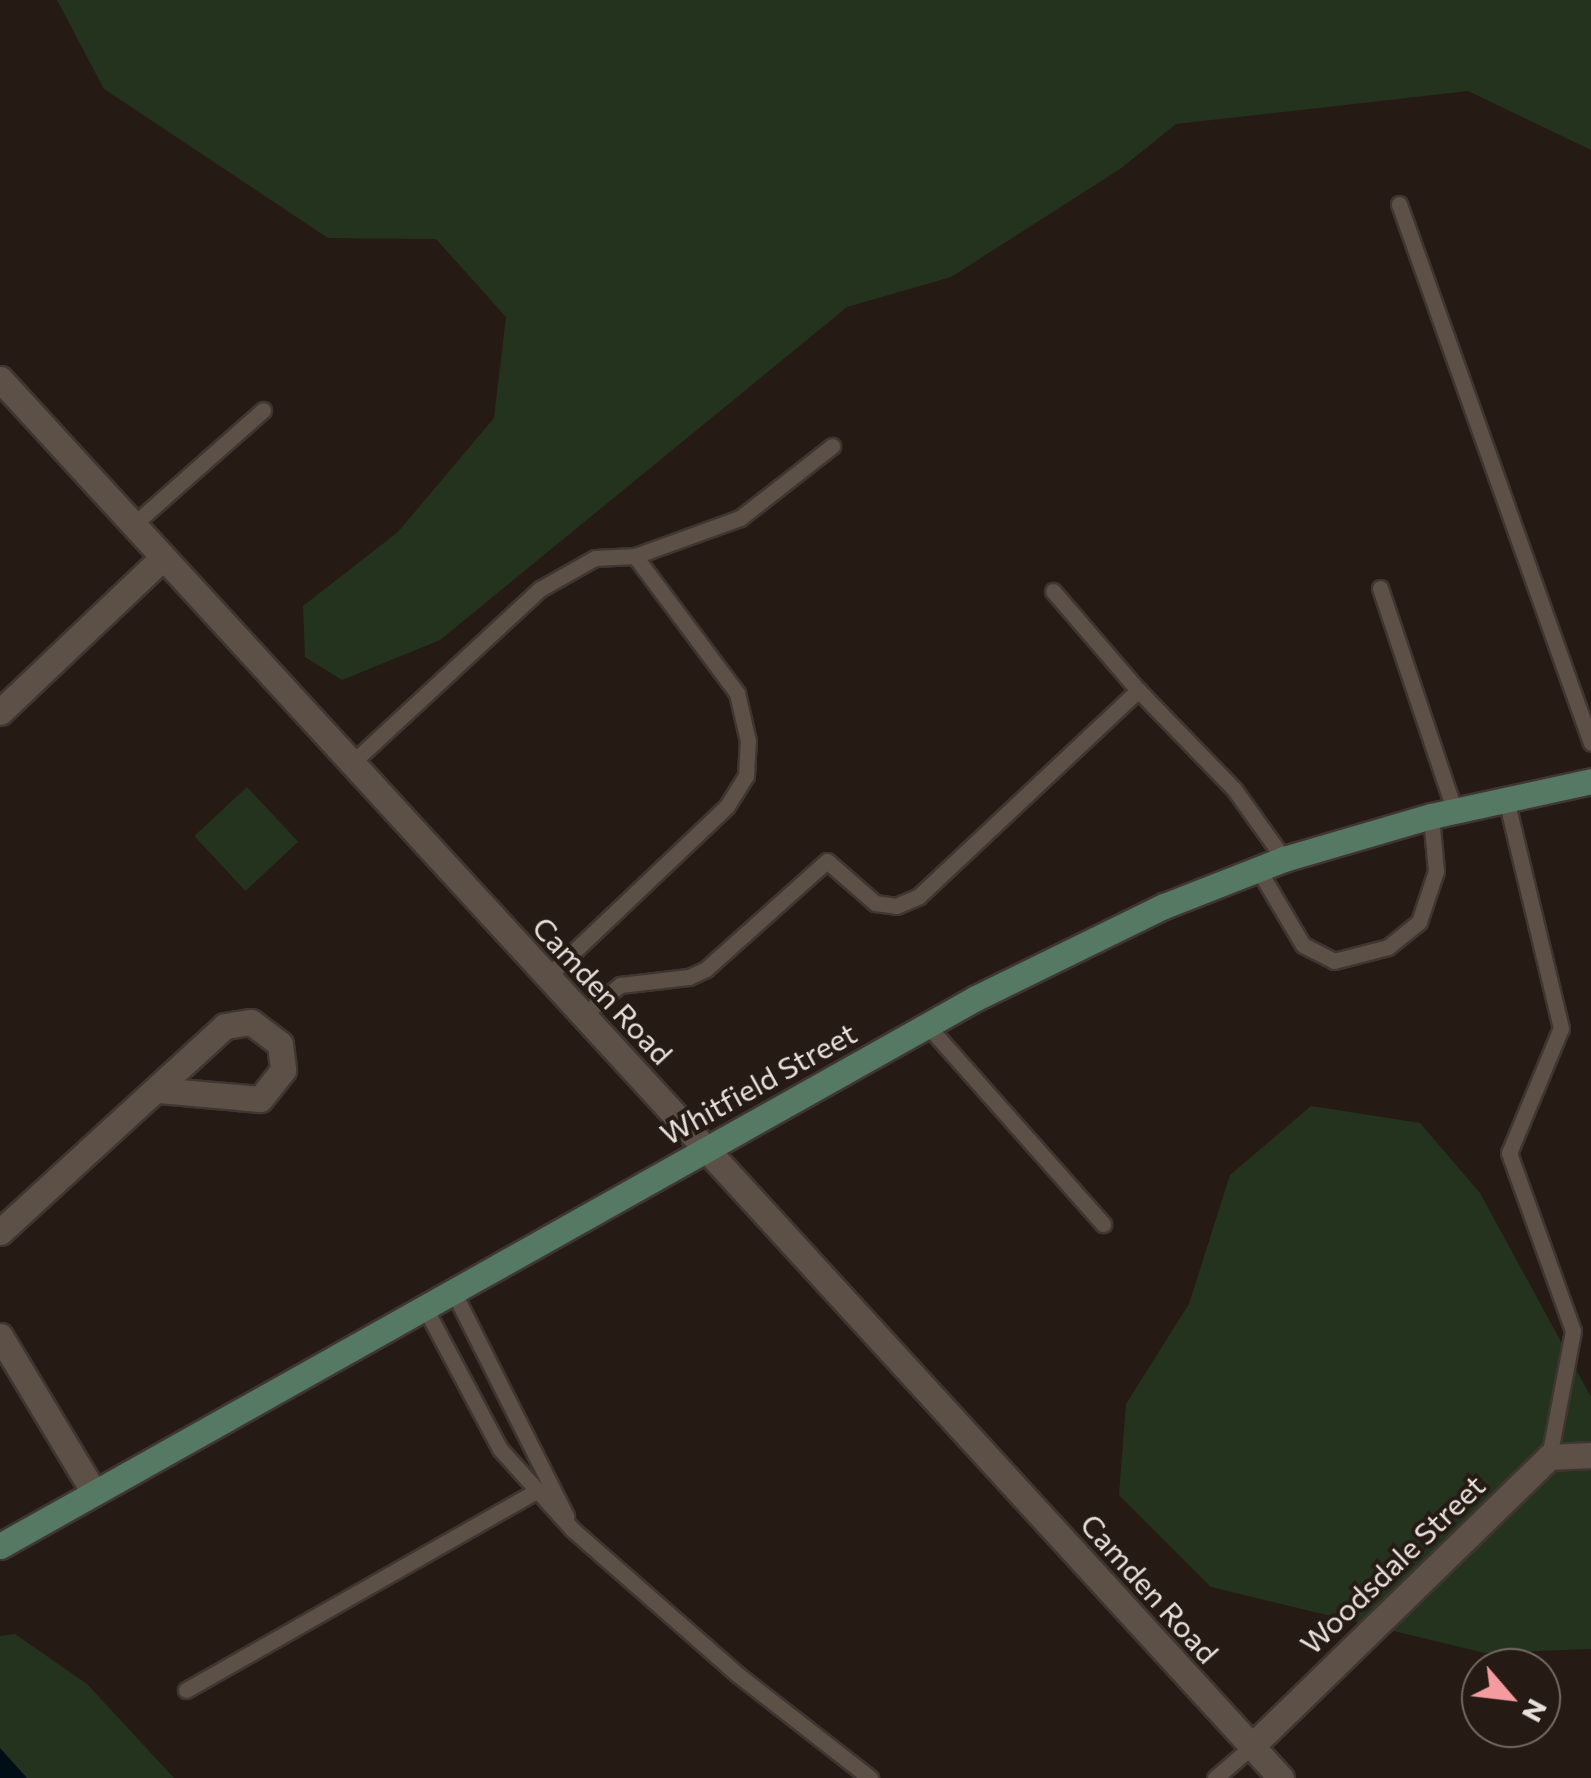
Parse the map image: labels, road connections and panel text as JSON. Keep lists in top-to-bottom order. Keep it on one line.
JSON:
{"streets":{"main road":["Whitfield Street"],"street":["Camden Road","Woodsdale Street"]},"crossings":[["Camden Road","Whitfield Street"],["Camden Road","Woodsdale Street"]],"north":"bottom right"}
